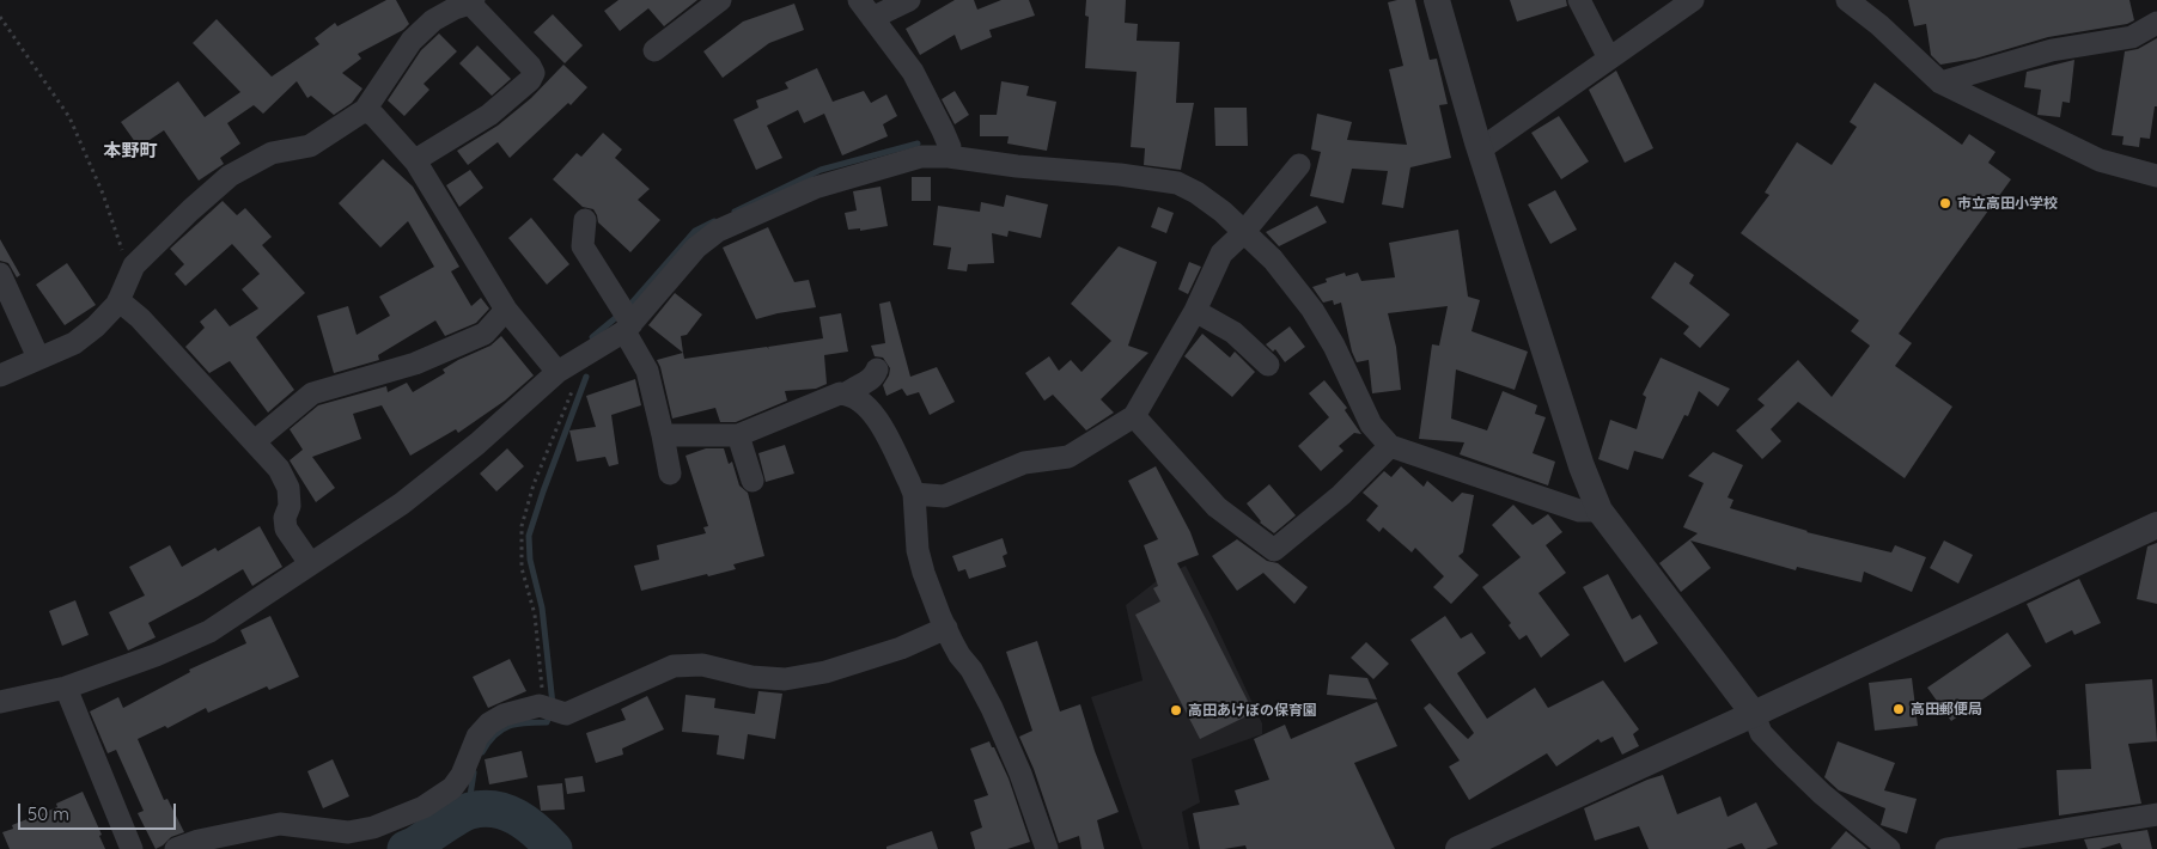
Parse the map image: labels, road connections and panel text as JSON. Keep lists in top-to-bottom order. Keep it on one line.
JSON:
{"districts":["本野町"],"places":["市立高田小学校","高田郵便局","高田あけぼの保育園"],"scale_bar":"50 m"}
